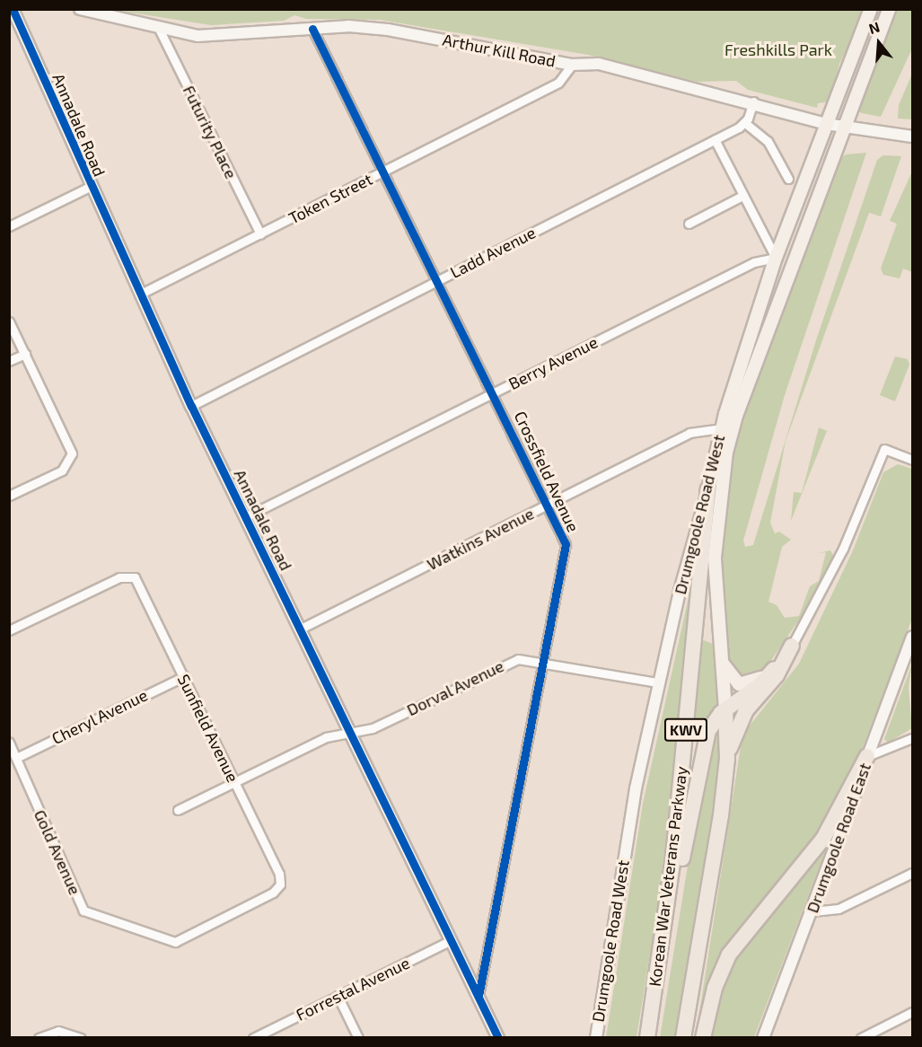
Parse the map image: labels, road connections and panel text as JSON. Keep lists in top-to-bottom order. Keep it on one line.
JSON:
{"streets":{"highway":["KWV","Korean War Veterans Parkway"],"main road":["Drumgoole Road West"],"street":["Arthur Kill Road","Annadale Road","Futurity Place","Token Street","Ladd Avenue","Berry Avenue","Crossfield Avenue","Watkins Avenue","Dorval Avenue","Cheryl Avenue","Sunfield Avenue","Drumgoole Road East","Gold Avenue","Forrestal Avenue"]},"crossings":[["Arthur Kill Road","Futurity Place"],["Arthur Kill Road","Token Street"],["Arthur Kill Road","Crossfield Avenue"],["Arthur Kill Road","Drumgoole Road West"],["Annadale Road","Token Street"],["Annadale Road","Ladd Avenue"],["Annadale Road","Berry Avenue"],["Annadale Road","Crossfield Avenue"],["Annadale Road","Watkins Avenue"],["Annadale Road","Dorval Avenue"],["Annadale Road","Forrestal Avenue"],["Futurity Place","Token Street"],["Token Street","Crossfield Avenue"],["Ladd Avenue","Crossfield Avenue"],["Berry Avenue","Crossfield Avenue"],["Berry Avenue","Drumgoole Road West"],["Crossfield Avenue","Watkins Avenue"],["Crossfield Avenue","Dorval Avenue"],["Drumgoole Road West","Watkins Avenue"],["Drumgoole Road West","Dorval Avenue"],["Drumgoole Road West","KWV"],["Drumgoole Road West","Korean War Veterans Parkway"],["Dorval Avenue","Sunfield Avenue"],["Cheryl Avenue","Sunfield Avenue"],["Cheryl Avenue","Gold Avenue"],["Sunfield Avenue","Gold Avenue"]],"parks":["Freshkills Park"],"north":"top"}
